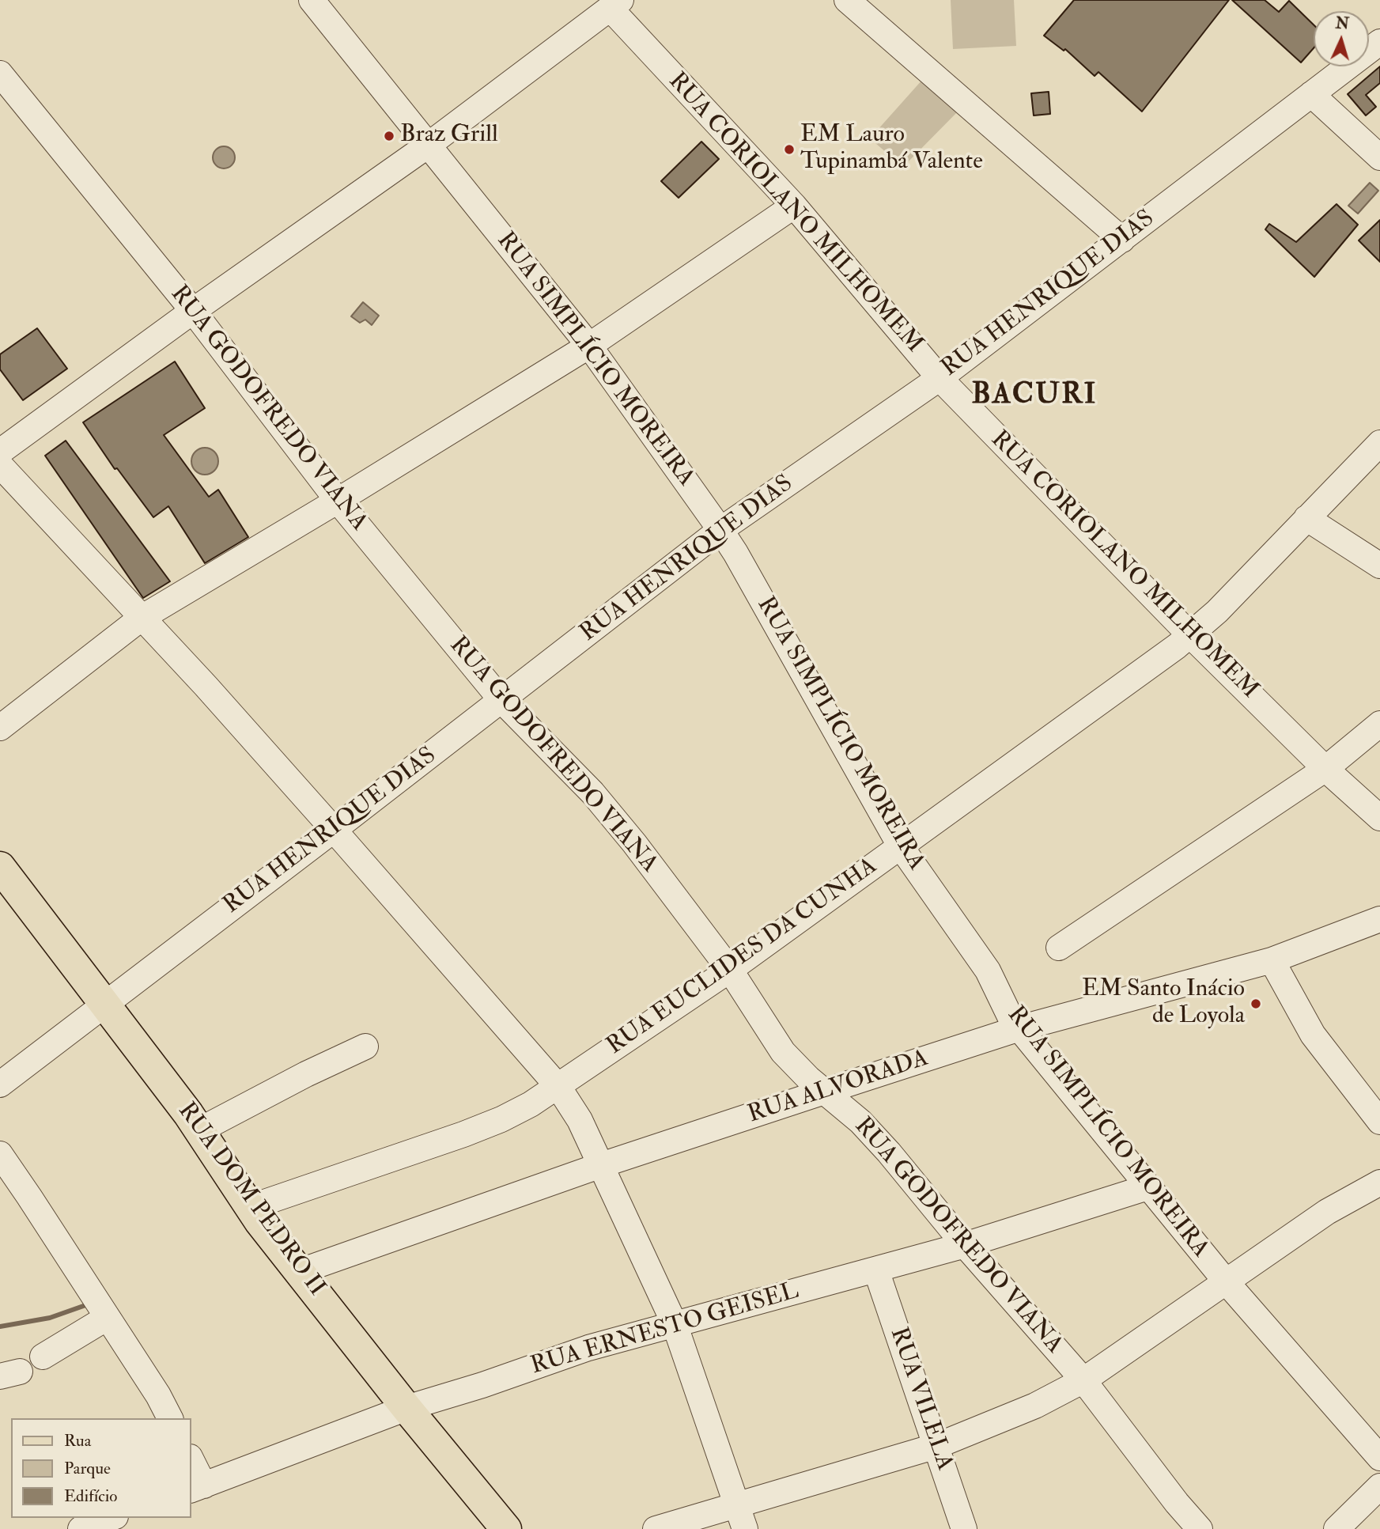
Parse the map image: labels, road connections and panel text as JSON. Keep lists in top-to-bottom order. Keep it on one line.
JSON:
{"streets":{"main road":["RUA DOM PEDRO II"],"street":["RUA CORIOLANO MILHOMEM","RUA HENRIQUE DIAS","RUA SIMPLÍCIO MOREIRA","RUA GODOFREDO VIANA","RUA EUCLIDES DA CUNHA","RUA ALVORADA","RUA ERNESTO GEISEL","RUA VILELA"]},"crossings":[["RUA CORIOLANO MILHOMEM","RUA HENRIQUE DIAS"],["RUA CORIOLANO MILHOMEM","RUA EUCLIDES DA CUNHA"],["RUA HENRIQUE DIAS","RUA SIMPLÍCIO MOREIRA"],["RUA HENRIQUE DIAS","RUA GODOFREDO VIANA"],["RUA HENRIQUE DIAS","RUA DOM PEDRO II"],["RUA SIMPLÍCIO MOREIRA","RUA EUCLIDES DA CUNHA"],["RUA SIMPLÍCIO MOREIRA","RUA ALVORADA"],["RUA SIMPLÍCIO MOREIRA","RUA ERNESTO GEISEL"],["RUA GODOFREDO VIANA","RUA EUCLIDES DA CUNHA"],["RUA GODOFREDO VIANA","RUA ALVORADA"],["RUA GODOFREDO VIANA","RUA ERNESTO GEISEL"],["RUA EUCLIDES DA CUNHA","RUA DOM PEDRO II"],["RUA ALVORADA","RUA DOM PEDRO II"],["RUA DOM PEDRO II","RUA ERNESTO GEISEL"],["RUA ERNESTO GEISEL","RUA VILELA"]],"districts":["BACURI"],"places":["Braz Grill","EM Lauro Tupinambá Valente","EM Santo Inácio de Loyola"],"legend":["Rua","Parque","Edifício"],"north":"top"}
